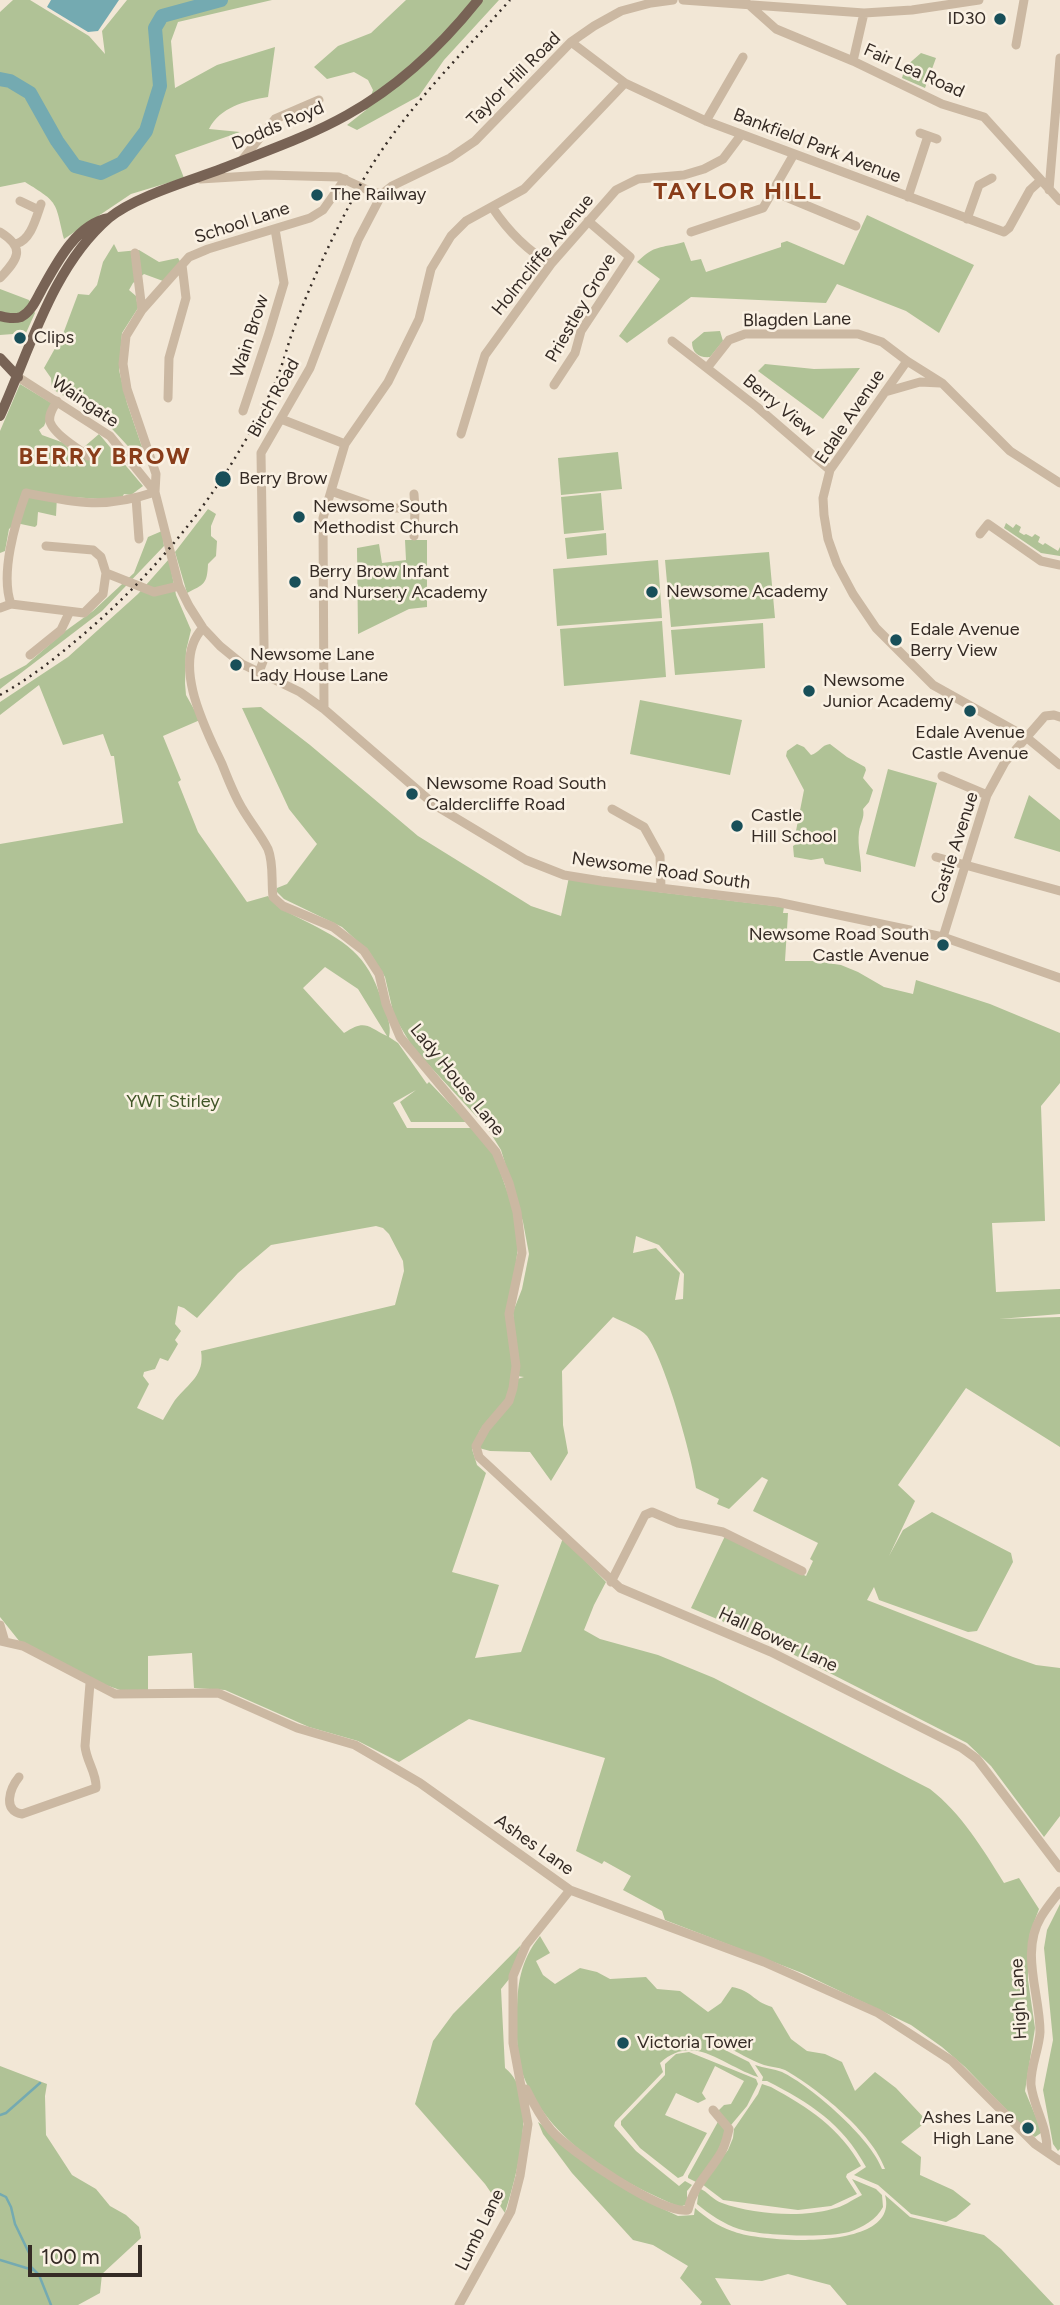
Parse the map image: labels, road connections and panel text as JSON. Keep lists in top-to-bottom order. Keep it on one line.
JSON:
{"streets":{"main road":["Dodds Royd"],"street":["Fair Lea Road","Taylor Hill Road","Bankfield Park Avenue","School Lane","Holmcliffe Avenue","Priestley Grove","Blagden Lane","Wain Brow","Birch Road","Waingate","Berry View","Edale Avenue","Castle Avenue","Newsome Road South","Lady House Lane","Hall Bower Lane","Ashes Lane","High Lane","Lumb Lane"]},"crossings":[["Fair Lea Road","Bankfield Park Avenue"],["Taylor Hill Road","Bankfield Park Avenue"],["Taylor Hill Road","Birch Road"],["Bankfield Park Avenue","Holmcliffe Avenue"],["School Lane","Wain Brow"],["School Lane","Waingate"],["School Lane","Newsome Road South"],["Holmcliffe Avenue","Priestley Grove"],["Blagden Lane","Berry View"],["Blagden Lane","Edale Avenue"],["Birch Road","Newsome Road South"],["Berry View","Edale Avenue"],["Edale Avenue","Castle Avenue"],["Castle Avenue","Newsome Road South"],["Newsome Road South","Lady House Lane"],["Lady House Lane","Hall Bower Lane"],["Ashes Lane","High Lane"],["Ashes Lane","Lumb Lane"]],"districts":["TAYLOR HILL","BERRY BROW"],"parks":["YWT Stirley"],"places":["ID30","The Railway","Clips","Berry Brow","Newsome South Methodist Church","Berry Brow Infant and Nursery Academy","Newsome Academy","Edale Avenue Berry View","Newsome Lane Lady House Lane","Newsome Junior Academy","Edale Avenue Castle Avenue","Newsome Road South Caldercliffe Road","Castle Hill School","Newsome Road South Castle Avenue","Victoria Tower","Ashes Lane High Lane"],"scale_bar":"100 m"}
